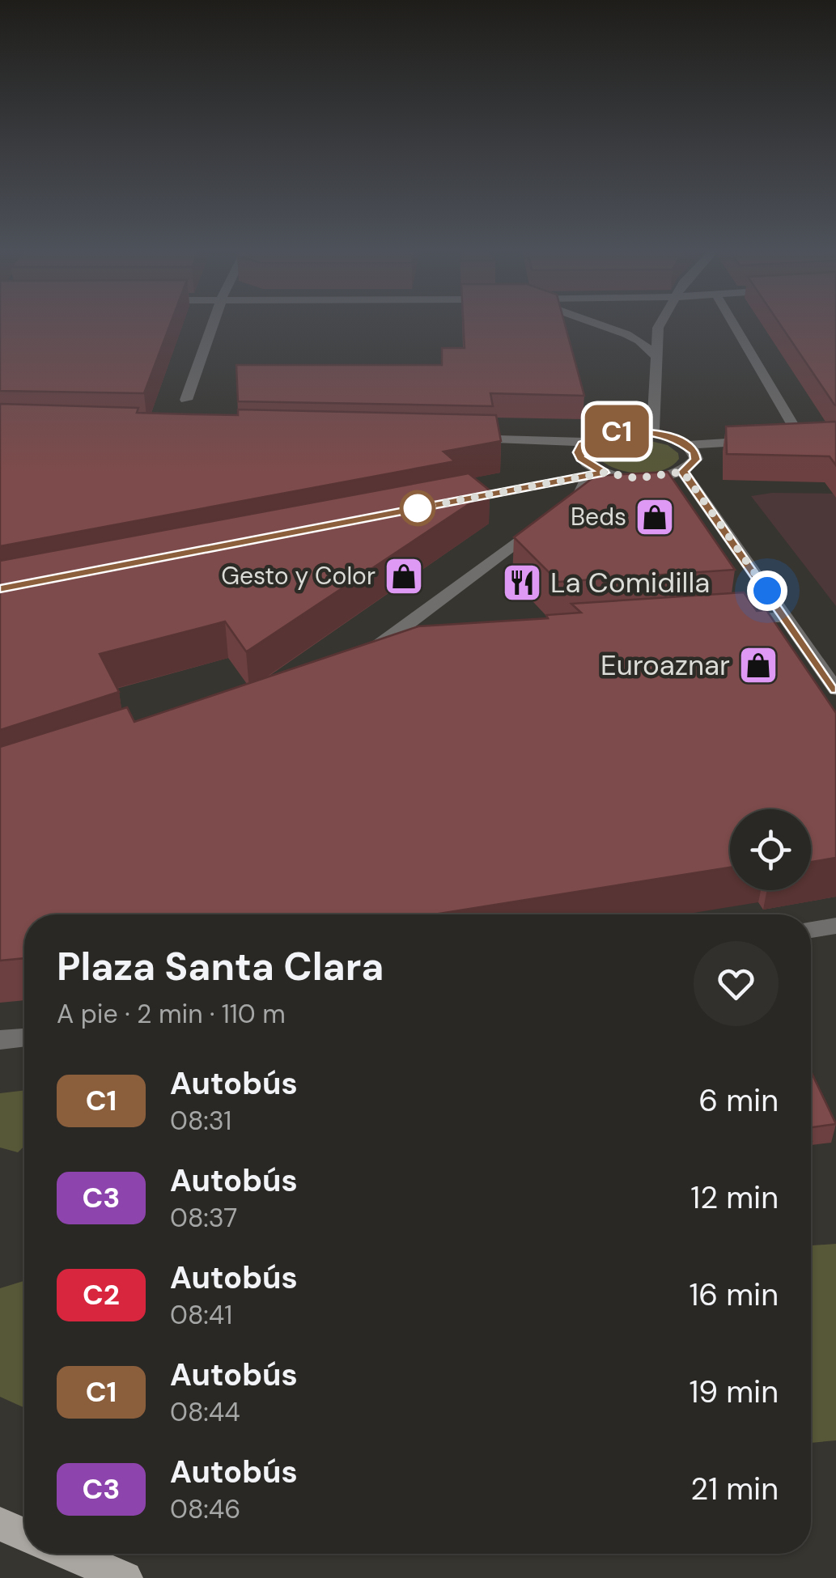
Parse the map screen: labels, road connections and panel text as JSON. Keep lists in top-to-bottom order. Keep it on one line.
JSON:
{"places":{"shop":["Beds","Gesto y Color","Euroaznar"],"restaurant":["La Comidilla"]},"lines":["bus line C1"],"page":{"on_map":"C1","heading":["Plaza Santa Clara","A pie · 2 min · 110 m"],"list":[{"mark":"C1","name":"Autobús","note":"08:31","value":"6 min"},{"mark":"C3","name":"Autobús","note":"08:37","value":"12 min"},{"mark":"C2","name":"Autobús","note":"08:41","value":"16 min"},{"mark":"C1","name":"Autobús","note":"08:44","value":"19 min"},{"mark":"C3","name":"Autobús","note":"08:46","value":"21 min"}]}}
